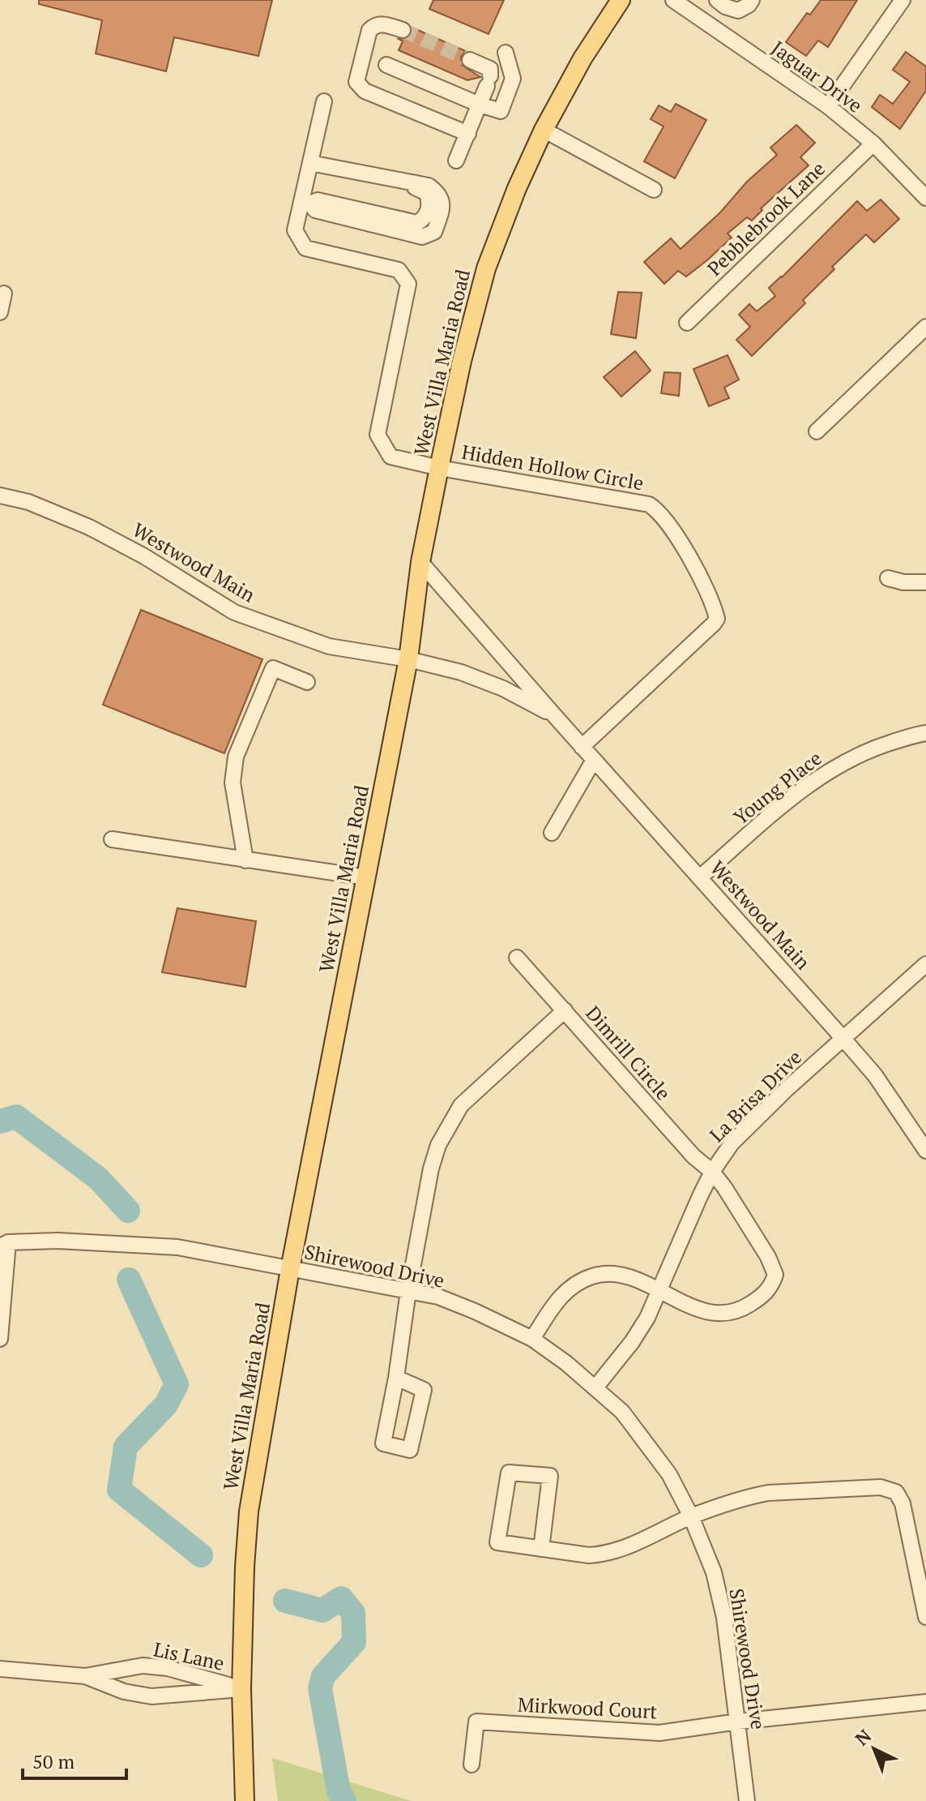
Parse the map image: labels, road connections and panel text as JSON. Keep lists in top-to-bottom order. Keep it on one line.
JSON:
{"streets":{"main road":["West Villa Maria Road"],"street":["Jaguar Drive","Pebblebrook Lane","Hidden Hollow Circle","Westwood Main","Young Place","Dimrill Circle","La Brisa Drive","Shirewood Drive","Lis Lane","Mirkwood Court"]},"crossings":[["Jaguar Drive","Pebblebrook Lane"],["West Villa Maria Road","Hidden Hollow Circle"],["West Villa Maria Road","Westwood Main"],["West Villa Maria Road","Shirewood Drive"],["West Villa Maria Road","Lis Lane"],["Hidden Hollow Circle","Westwood Main"],["Westwood Main","Young Place"],["Westwood Main","La Brisa Drive"],["Dimrill Circle","La Brisa Drive"],["Dimrill Circle","Shirewood Drive"],["La Brisa Drive","Shirewood Drive"],["Shirewood Drive","Mirkwood Court"]],"scale_bar":"50 m","north":"top left"}
